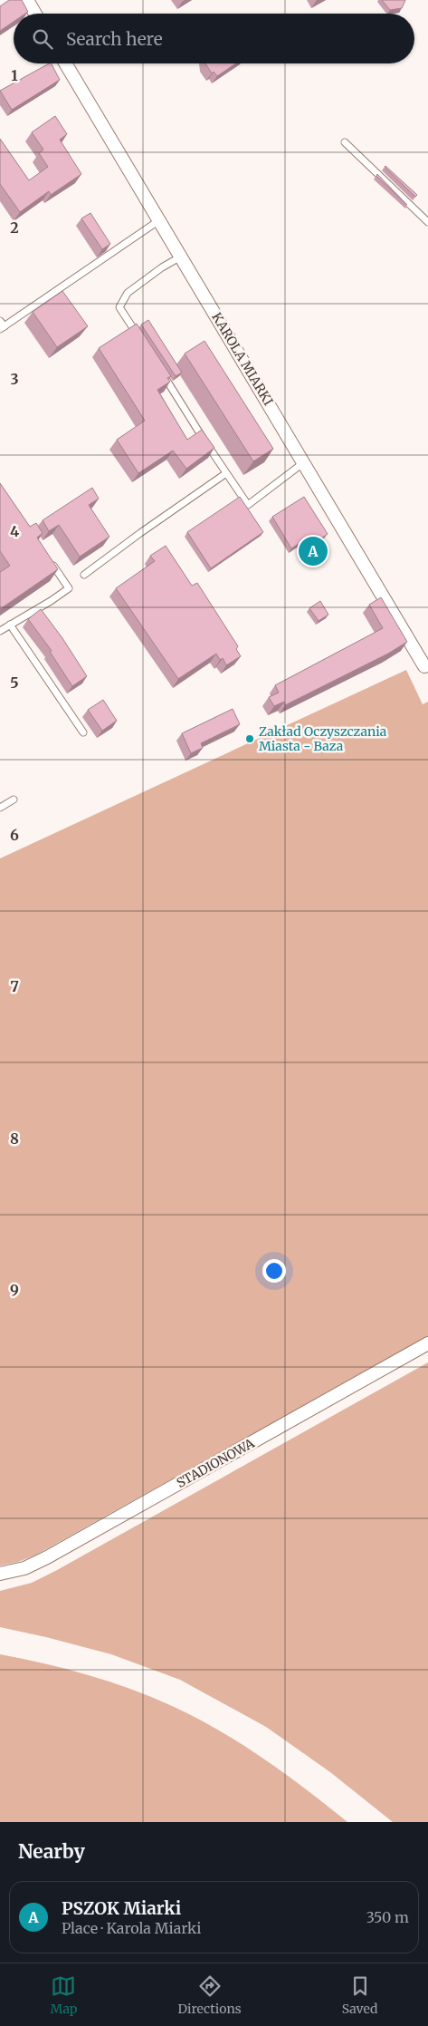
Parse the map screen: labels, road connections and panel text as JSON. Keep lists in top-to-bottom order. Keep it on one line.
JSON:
{"streets":{"street":["KAROLA MIARKI","STADIONOWA"]},"places":["Zakład Oczyszczania Miasta - Baza"],"page":{"search":"Search here","pins":"A","heading":"Nearby","list":[{"mark":"A","name":"PSZOK Miarki","note":"Place · Karola Miarki","value":"350 m"}],"nav":["Map","Directions","Saved"]},"grid":{"rows":["1","2","3","4","5","6","7","8","9"]}}
